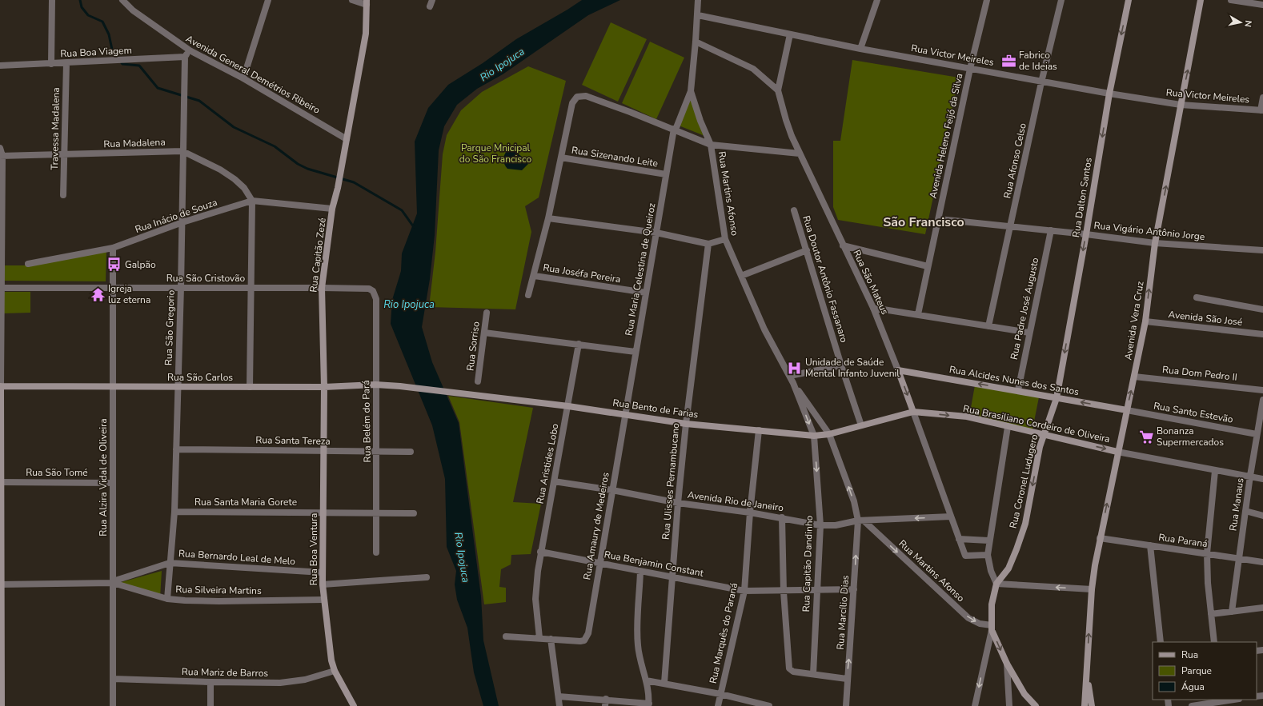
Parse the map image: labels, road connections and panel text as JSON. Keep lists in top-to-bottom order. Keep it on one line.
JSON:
{"streets":{"street":["Rua Boa Viagem","Rua Victor Meireles","Avenida General Demétrios Ribeiro","Travessa Madalena","Avenida Heleno Feijó da Silva","Rua Madalena","Rua Sizenando Leite","Rua Afonso Celso","Rua Martins Afonso","Rua Dalton Santos","Rua Inácio de Souza","Rua Vigário Antônio Jorge","Rua Capitão Zezé","Rua Maria Celestina de Queiroz","Rua Joséfa Pereira","Rua São Cristovão","Rua Doutor Antônio Fassanaro","Rua São Mateus","Rua Padre José Augusto","Avenida São José","Avenida Vera Cruz","Rua São Gregorio","Rua Sorriso","Rua Dom Pedro II","Rua São Carlos","Rua Alcides Nunes dos Santos","Rua Bento de Farias","Rua Santo Estevão","Rua Belém do Pará","Rua Brasiliano Cordeiro de Oliveira","Rua Santa Tereza","Rua Aristides Lobo","Rua São Tomé","Rua Alzira Vidal de Oliveira","Rua Ulisses Pernambucano","Rua Coronel Ludugero","Avenida Rio de Janeiro","Rua Santa Maria Gorete","Rua Manaus","Rua Amaury de Medeiros","Rua Paraná","Rua Boa Ventura","Rua Bernardo Leal de Melo","Rua Benjamin Constant","Rua Capitão Dandinho","Rua Silveira Martins","Rua Marcílio Dias","Rua Marquês do Paraná","Rua Mariz de Barros"]},"crossings":[["Rua Boa Viagem","Travessa Madalena"],["Rua Boa Viagem","Rua São Gregorio"],["Rua Victor Meireles","Avenida Heleno Feijó da Silva"],["Rua Victor Meireles","Rua Afonso Celso"],["Rua Victor Meireles","Rua Martins Afonso"],["Rua Victor Meireles","Rua Dalton Santos"],["Rua Victor Meireles","Avenida Vera Cruz"],["Avenida General Demétrios Ribeiro","Rua Capitão Zezé"],["Travessa Madalena","Rua Madalena"],["Avenida Heleno Feijó da Silva","Rua Vigário Antônio Jorge"],["Rua Madalena","Rua Inácio de Souza"],["Rua Madalena","Rua São Gregorio"],["Rua Sizenando Leite","Rua Maria Celestina de Queiroz"],["Rua Afonso Celso","Rua Vigário Antônio Jorge"],["Rua Martins Afonso","Rua Maria Celestina de Queiroz"],["Rua Martins Afonso","Rua Bento de Farias"],["Rua Martins Afonso","Avenida Rio de Janeiro"],["Rua Martins Afonso","Rua Capitão Dandinho"],["Rua Martins Afonso","Rua Marcílio Dias"],["Rua Dalton Santos","Rua Vigário Antônio Jorge"],["Rua Dalton Santos","Rua Alcides Nunes dos Santos"],["Rua Dalton Santos","Rua Coronel Ludugero"],["Rua Inácio de Souza","Rua Capitão Zezé"],["Rua Inácio de Souza","Rua São Gregorio"],["Rua Inácio de Souza","Rua Alzira Vidal de Oliveira"],["Rua Vigário Antônio Jorge","Rua Padre José Augusto"],["Rua Vigário Antônio Jorge","Avenida Vera Cruz"],["Rua Capitão Zezé","Rua São Cristovão"],["Rua Capitão Zezé","Rua São Carlos"],["Rua Capitão Zezé","Rua Boa Ventura"],["Rua Maria Celestina de Queiroz","Rua Joséfa Pereira"],["Rua Maria Celestina de Queiroz","Rua Bento de Farias"],["Rua Maria Celestina de Queiroz","Rua Amaury de Medeiros"],["Rua São Cristovão","Rua São Gregorio"],["Rua São Cristovão","Rua Belém do Pará"],["Rua São Cristovão","Rua Alzira Vidal de Oliveira"],["Rua Doutor Antônio Fassanaro","Rua Bento de Farias"],["Rua São Mateus","Rua Alcides Nunes dos Santos"],["Rua São Mateus","Rua Bento de Farias"],["Rua São Mateus","Rua Brasiliano Cordeiro de Oliveira"],["Rua São Mateus","Avenida Rio de Janeiro"],["Rua Padre José Augusto","Rua Alcides Nunes dos Santos"],["Avenida São José","Avenida Vera Cruz"],["Avenida Vera Cruz","Rua Dom Pedro II"],["Avenida Vera Cruz","Rua Alcides Nunes dos Santos"],["Avenida Vera Cruz","Rua Santo Estevão"],["Avenida Vera Cruz","Rua Brasiliano Cordeiro de Oliveira"],["Avenida Vera Cruz","Rua Paraná"],["Rua São Gregorio","Rua São Carlos"],["Rua São Gregorio","Rua Santa Tereza"],["Rua São Gregorio","Rua Santa Maria Gorete"],["Rua São Gregorio","Rua Bernardo Leal de Melo"],["Rua São Gregorio","Rua Silveira Martins"],["Rua São Carlos","Rua Bento de Farias"],["Rua São Carlos","Rua Belém do Pará"],["Rua São Carlos","Rua Alzira Vidal de Oliveira"],["Rua São Carlos","Rua Boa Ventura"],["Rua Alcides Nunes dos Santos","Rua Santo Estevão"],["Rua Alcides Nunes dos Santos","Rua Coronel Ludugero"],["Rua Bento de Farias","Rua Brasiliano Cordeiro de Oliveira"],["Rua Bento de Farias","Rua Aristides Lobo"],["Rua Bento de Farias","Rua Ulisses Pernambucano"],["Rua Bento de Farias","Rua Amaury de Medeiros"],["Rua Bento de Farias","Rua Capitão Dandinho"],["Rua Bento de Farias","Rua Marquês do Paraná"],["Rua Santo Estevão","Rua Manaus"],["Rua Belém do Pará","Rua Santa Tereza"],["Rua Belém do Pará","Rua Santa Maria Gorete"],["Rua Brasiliano Cordeiro de Oliveira","Rua Coronel Ludugero"],["Rua Santa Tereza","Rua Boa Ventura"],["Rua Aristides Lobo","Avenida Rio de Janeiro"],["Rua Aristides Lobo","Rua Benjamin Constant"],["Rua São Tomé","Rua Alzira Vidal de Oliveira"],["Rua Alzira Vidal de Oliveira","Rua Silveira Martins"],["Rua Alzira Vidal de Oliveira","Rua Mariz de Barros"],["Rua Ulisses Pernambucano","Avenida Rio de Janeiro"],["Rua Ulisses Pernambucano","Rua Benjamin Constant"],["Avenida Rio de Janeiro","Rua Amaury de Medeiros"],["Avenida Rio de Janeiro","Rua Capitão Dandinho"],["Avenida Rio de Janeiro","Rua Marcílio Dias"],["Avenida Rio de Janeiro","Rua Marquês do Paraná"],["Rua Santa Maria Gorete","Rua Boa Ventura"],["Rua Manaus","Rua Paraná"],["Rua Amaury de Medeiros","Rua Benjamin Constant"],["Rua Boa Ventura","Rua Bernardo Leal de Melo"],["Rua Boa Ventura","Rua Silveira Martins"],["Rua Boa Ventura","Rua Mariz de Barros"],["Rua Benjamin Constant","Rua Capitão Dandinho"],["Rua Benjamin Constant","Rua Marcílio Dias"],["Rua Benjamin Constant","Rua Marquês do Paraná"]],"one_way":["Rua Dalton Santos","Avenida Vera Cruz","Rua Alcides Nunes dos Santos","Rua Brasiliano Cordeiro de Oliveira","Rua Capitão Dandinho","Rua Marcílio Dias"],"districts":["São Francisco"],"water":["Rio Ipojuca"],"parks":["Parque Mnicipal do São Francisco"],"places":{"office":["Fabrico de Ideias"],"bus stop":["Galpão"],"temple":["Igreja luz eterna"],"hospital":["Unidade de Saúde Mental Infanto Juvenil"],"supermarket":["Bonanza Supermercados"]},"legend":["Rua","Parque","Água"],"north":"right"}
